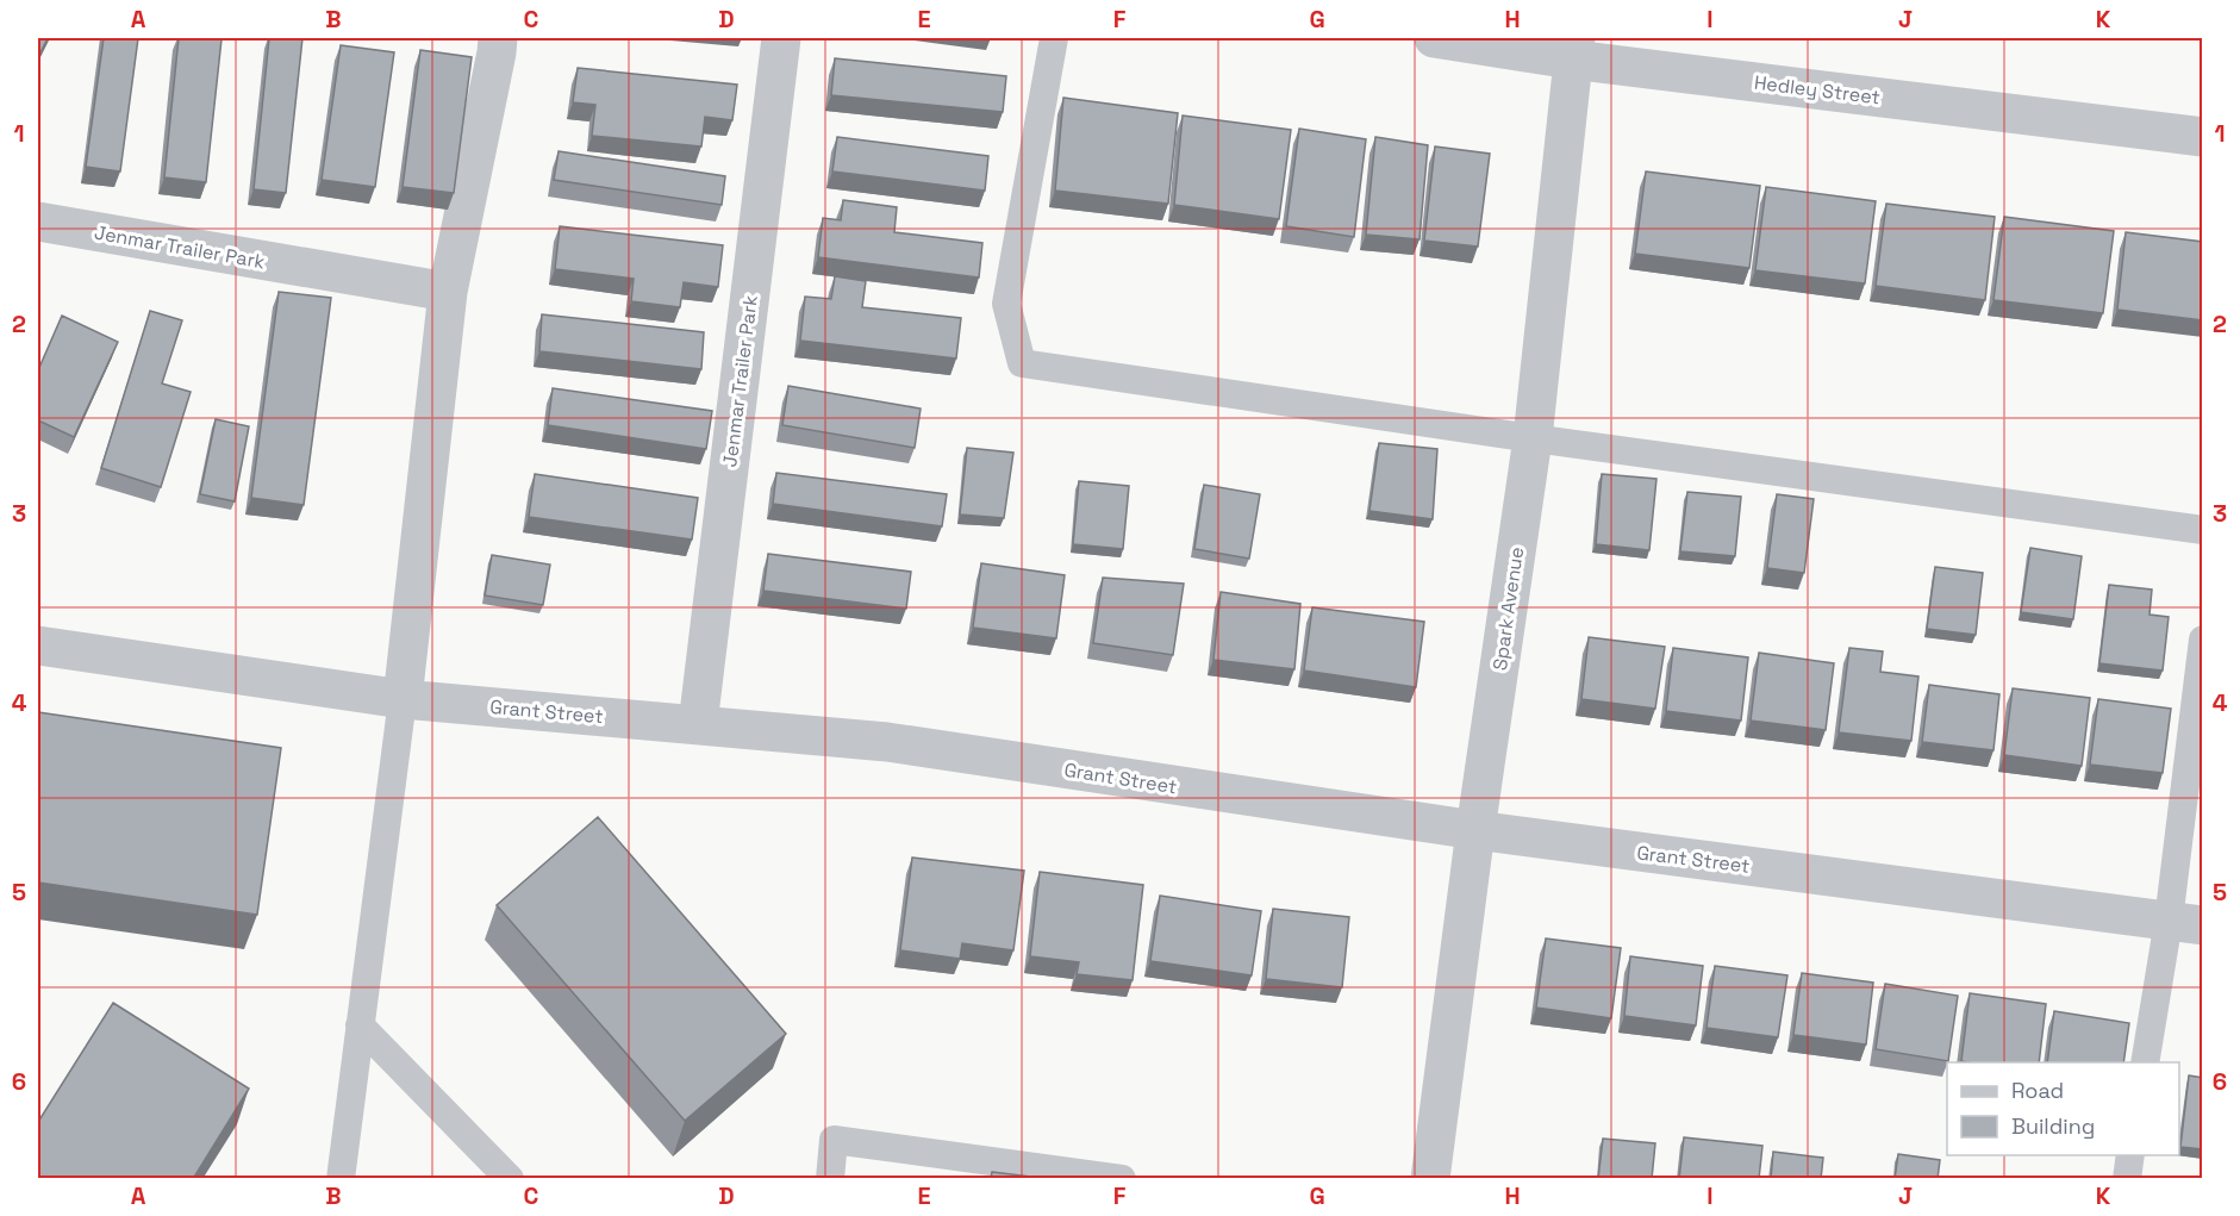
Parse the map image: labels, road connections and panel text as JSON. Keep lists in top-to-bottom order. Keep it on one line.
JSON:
{"streets":{"street":["Hedley Street","Jenmar Trailer Park","Spark Avenue","Grant Street"]},"crossings":[["Hedley Street","Spark Avenue"],["Jenmar Trailer Park","Grant Street"],["Spark Avenue","Grant Street"]],"legend":["Road","Building"],"grid":{"columns":["A","B","C","D","E","F","G","H","I","J","K"],"rows":["1","2","3","4","5","6"]}}
